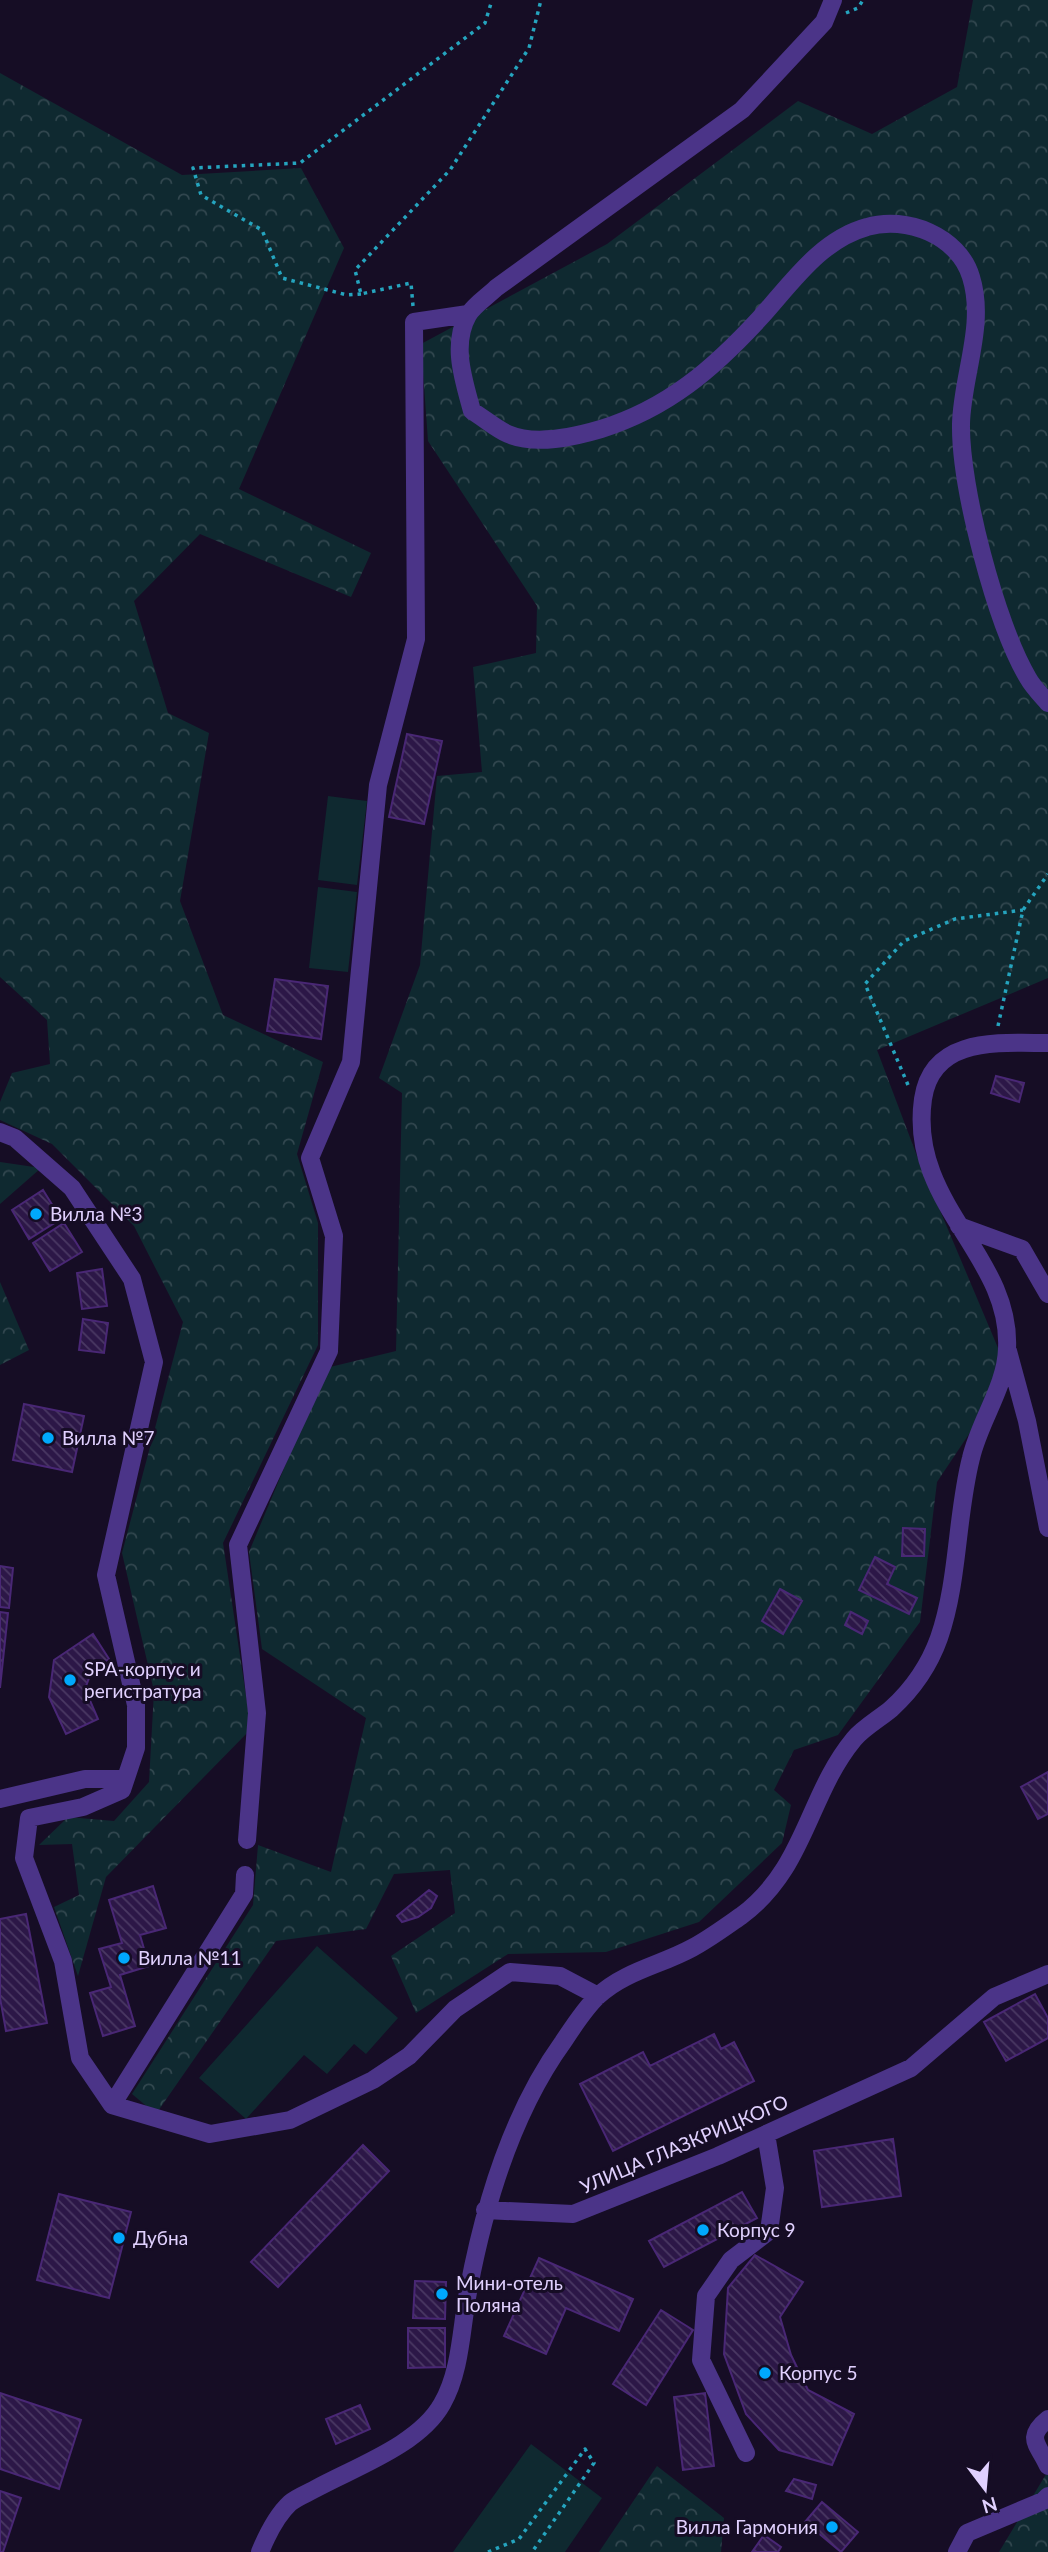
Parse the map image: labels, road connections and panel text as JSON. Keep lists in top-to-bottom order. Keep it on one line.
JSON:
{"streets":{"street":["УЛИЦА ГЛАЗКРИЦКОГО"]},"places":["Вилла №3","Вилла №7","SPA-корпус и регистратура","Вилла №11","Корпус 9","Дубна","Мини-отель Поляна","Корпус 5","Вилла Гармония"],"north":"bottom"}
